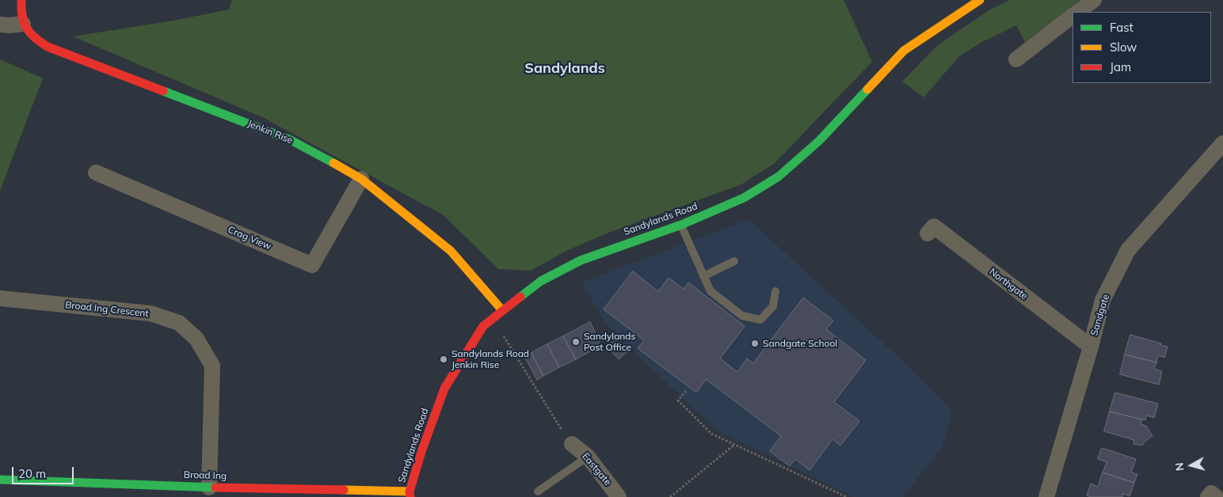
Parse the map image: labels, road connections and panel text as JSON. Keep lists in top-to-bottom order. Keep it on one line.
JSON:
{"streets":{"street":["Jenkin Rise","Sandylands Road","Crag View","Northgate","Broad Ing Crescent","Sandgate","Eastgate","Broad Ing"]},"crossings":[["Jenkin Rise","Sandylands Road"],["Jenkin Rise","Crag View"],["Sandylands Road","Broad Ing"],["Northgate","Sandgate"],["Broad Ing Crescent","Broad Ing"]],"districts":["Sandylands"],"places":["Sandylands Post Office","Sandgate School","Sandylands Road Jenkin Rise"],"legend":["Fast","Slow","Jam"],"scale_bar":"20 m","north":"left"}
